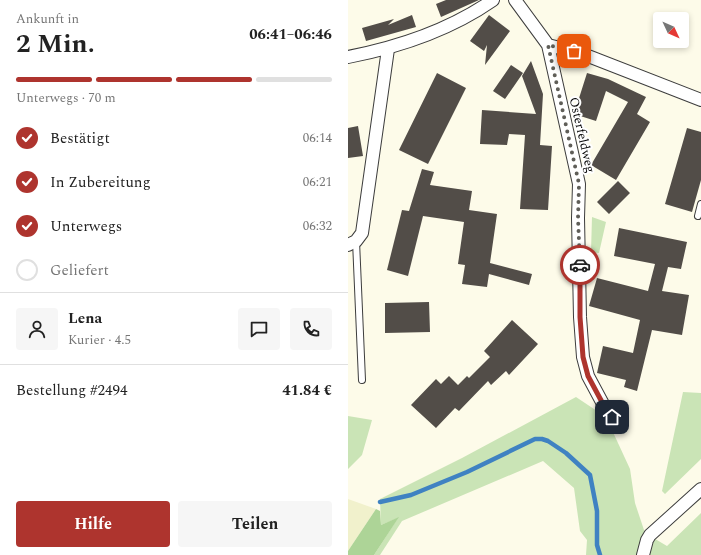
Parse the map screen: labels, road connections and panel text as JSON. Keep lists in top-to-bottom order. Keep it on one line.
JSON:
{"streets":{"street":["Osterfeldweg"]},"north":"bottom right","page":{"heading":["2 Min.","Ankunft in","06:41–06:46"],"panel":["Lena","Kurier · 4.5","Bestellung #2494","41.84 €"],"bar":"Unterwegs · 70 m","list":[["Bestätigt","06:14"],["In Zubereitung","06:21"],["Unterwegs","06:32"],"Geliefert"],"buttons":["Hilfe","Teilen"]}}
